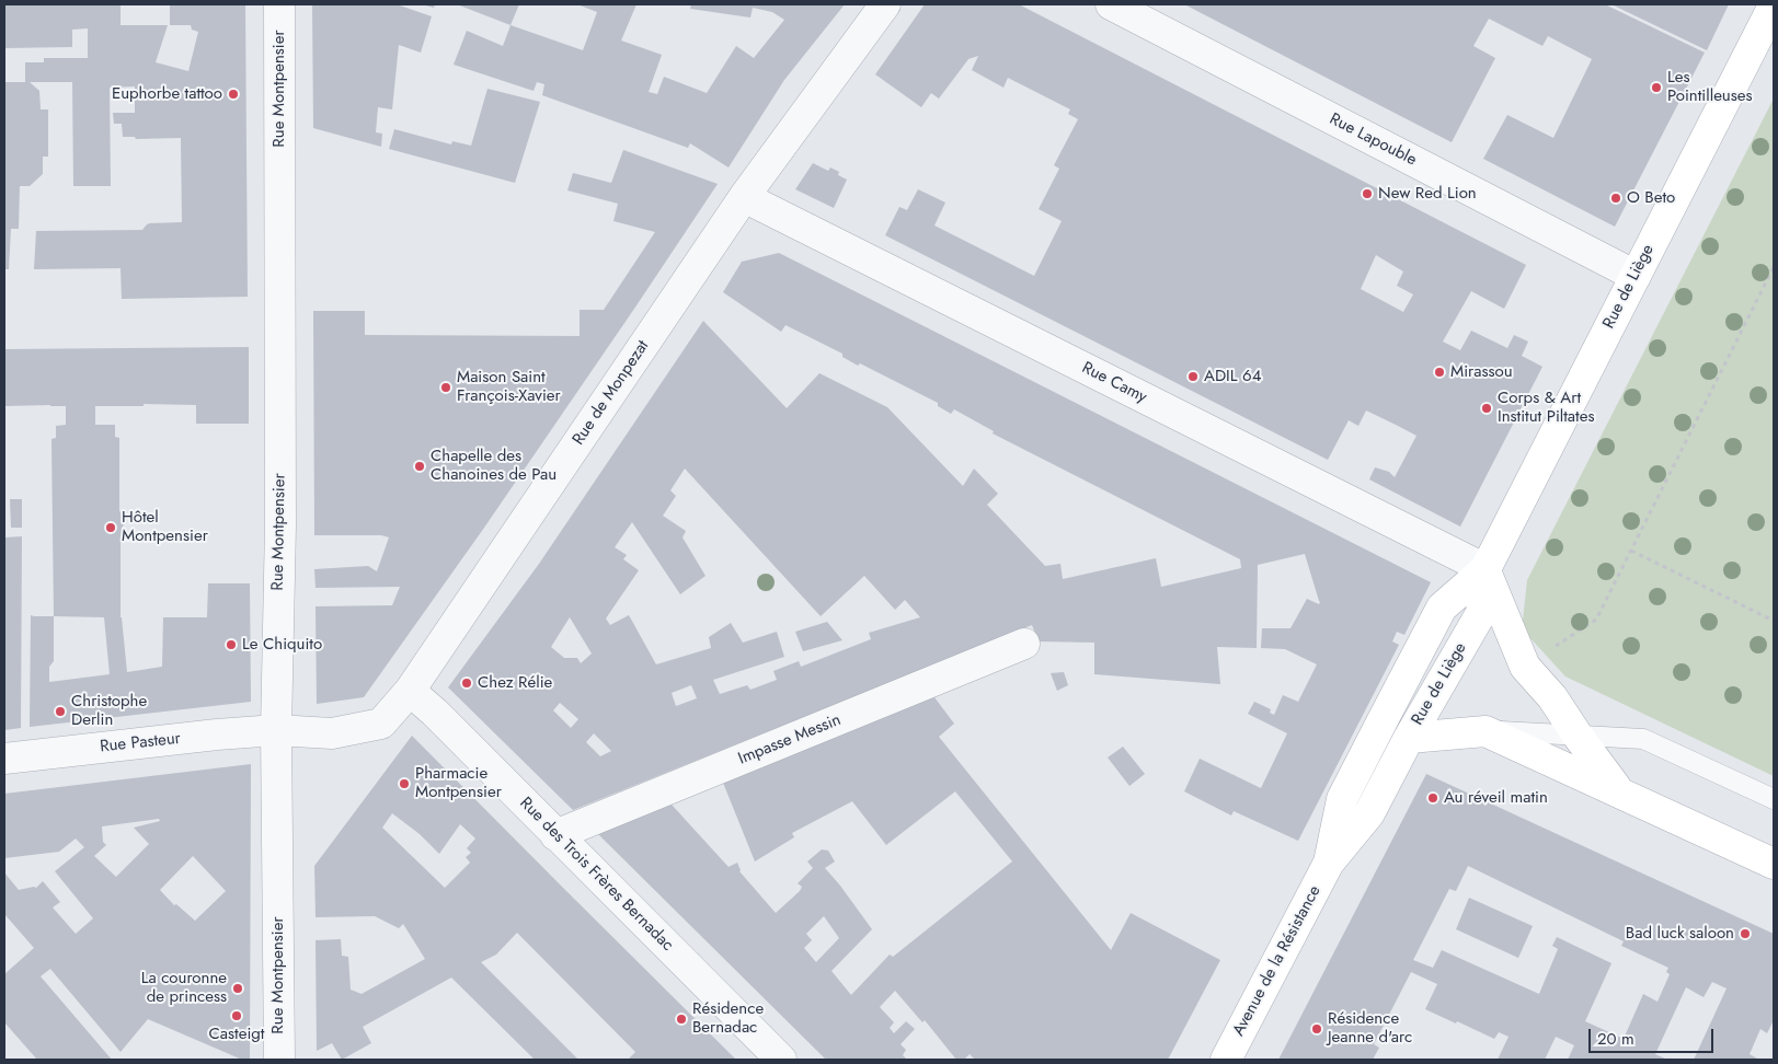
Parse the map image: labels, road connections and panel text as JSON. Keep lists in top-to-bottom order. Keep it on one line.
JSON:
{"streets":{"street":["Rue Montpensier","Rue Lapouble","Rue de Liège","Rue Camy","Rue de Monpezat","Impasse Messin","Rue Pasteur","Rue des Trois Frères Bernadac","Avenue de la Résistance"]},"crossings":[["Rue Montpensier","Rue de Monpezat"],["Rue Montpensier","Rue Pasteur"],["Rue Lapouble","Rue de Liège"],["Rue de Liège","Rue Camy"],["Rue de Liège","Avenue de la Résistance"],["Rue Camy","Rue de Monpezat"],["Rue de Monpezat","Rue Pasteur"],["Rue de Monpezat","Rue des Trois Frères Bernadac"],["Impasse Messin","Rue des Trois Frères Bernadac"]],"places":["Les Pointilleuses","Euphorbe tattoo","New Red Lion","O Beto","Mirassou","ADIL 64","Maison Saint François-Xavier","Corps & Art Institut Piltates","Chapelle des Chanoines de Pau","Hôtel Montpensier","Le Chiquito","Chez Rélie","Christophe Derlin","Pharmacie Montpensier","Au réveil matin","Bad luck saloon","La couronne de princess","Casteigt","Résidence Bernadac","Résidence Jeanne d'arc"],"scale_bar":"20 m"}
